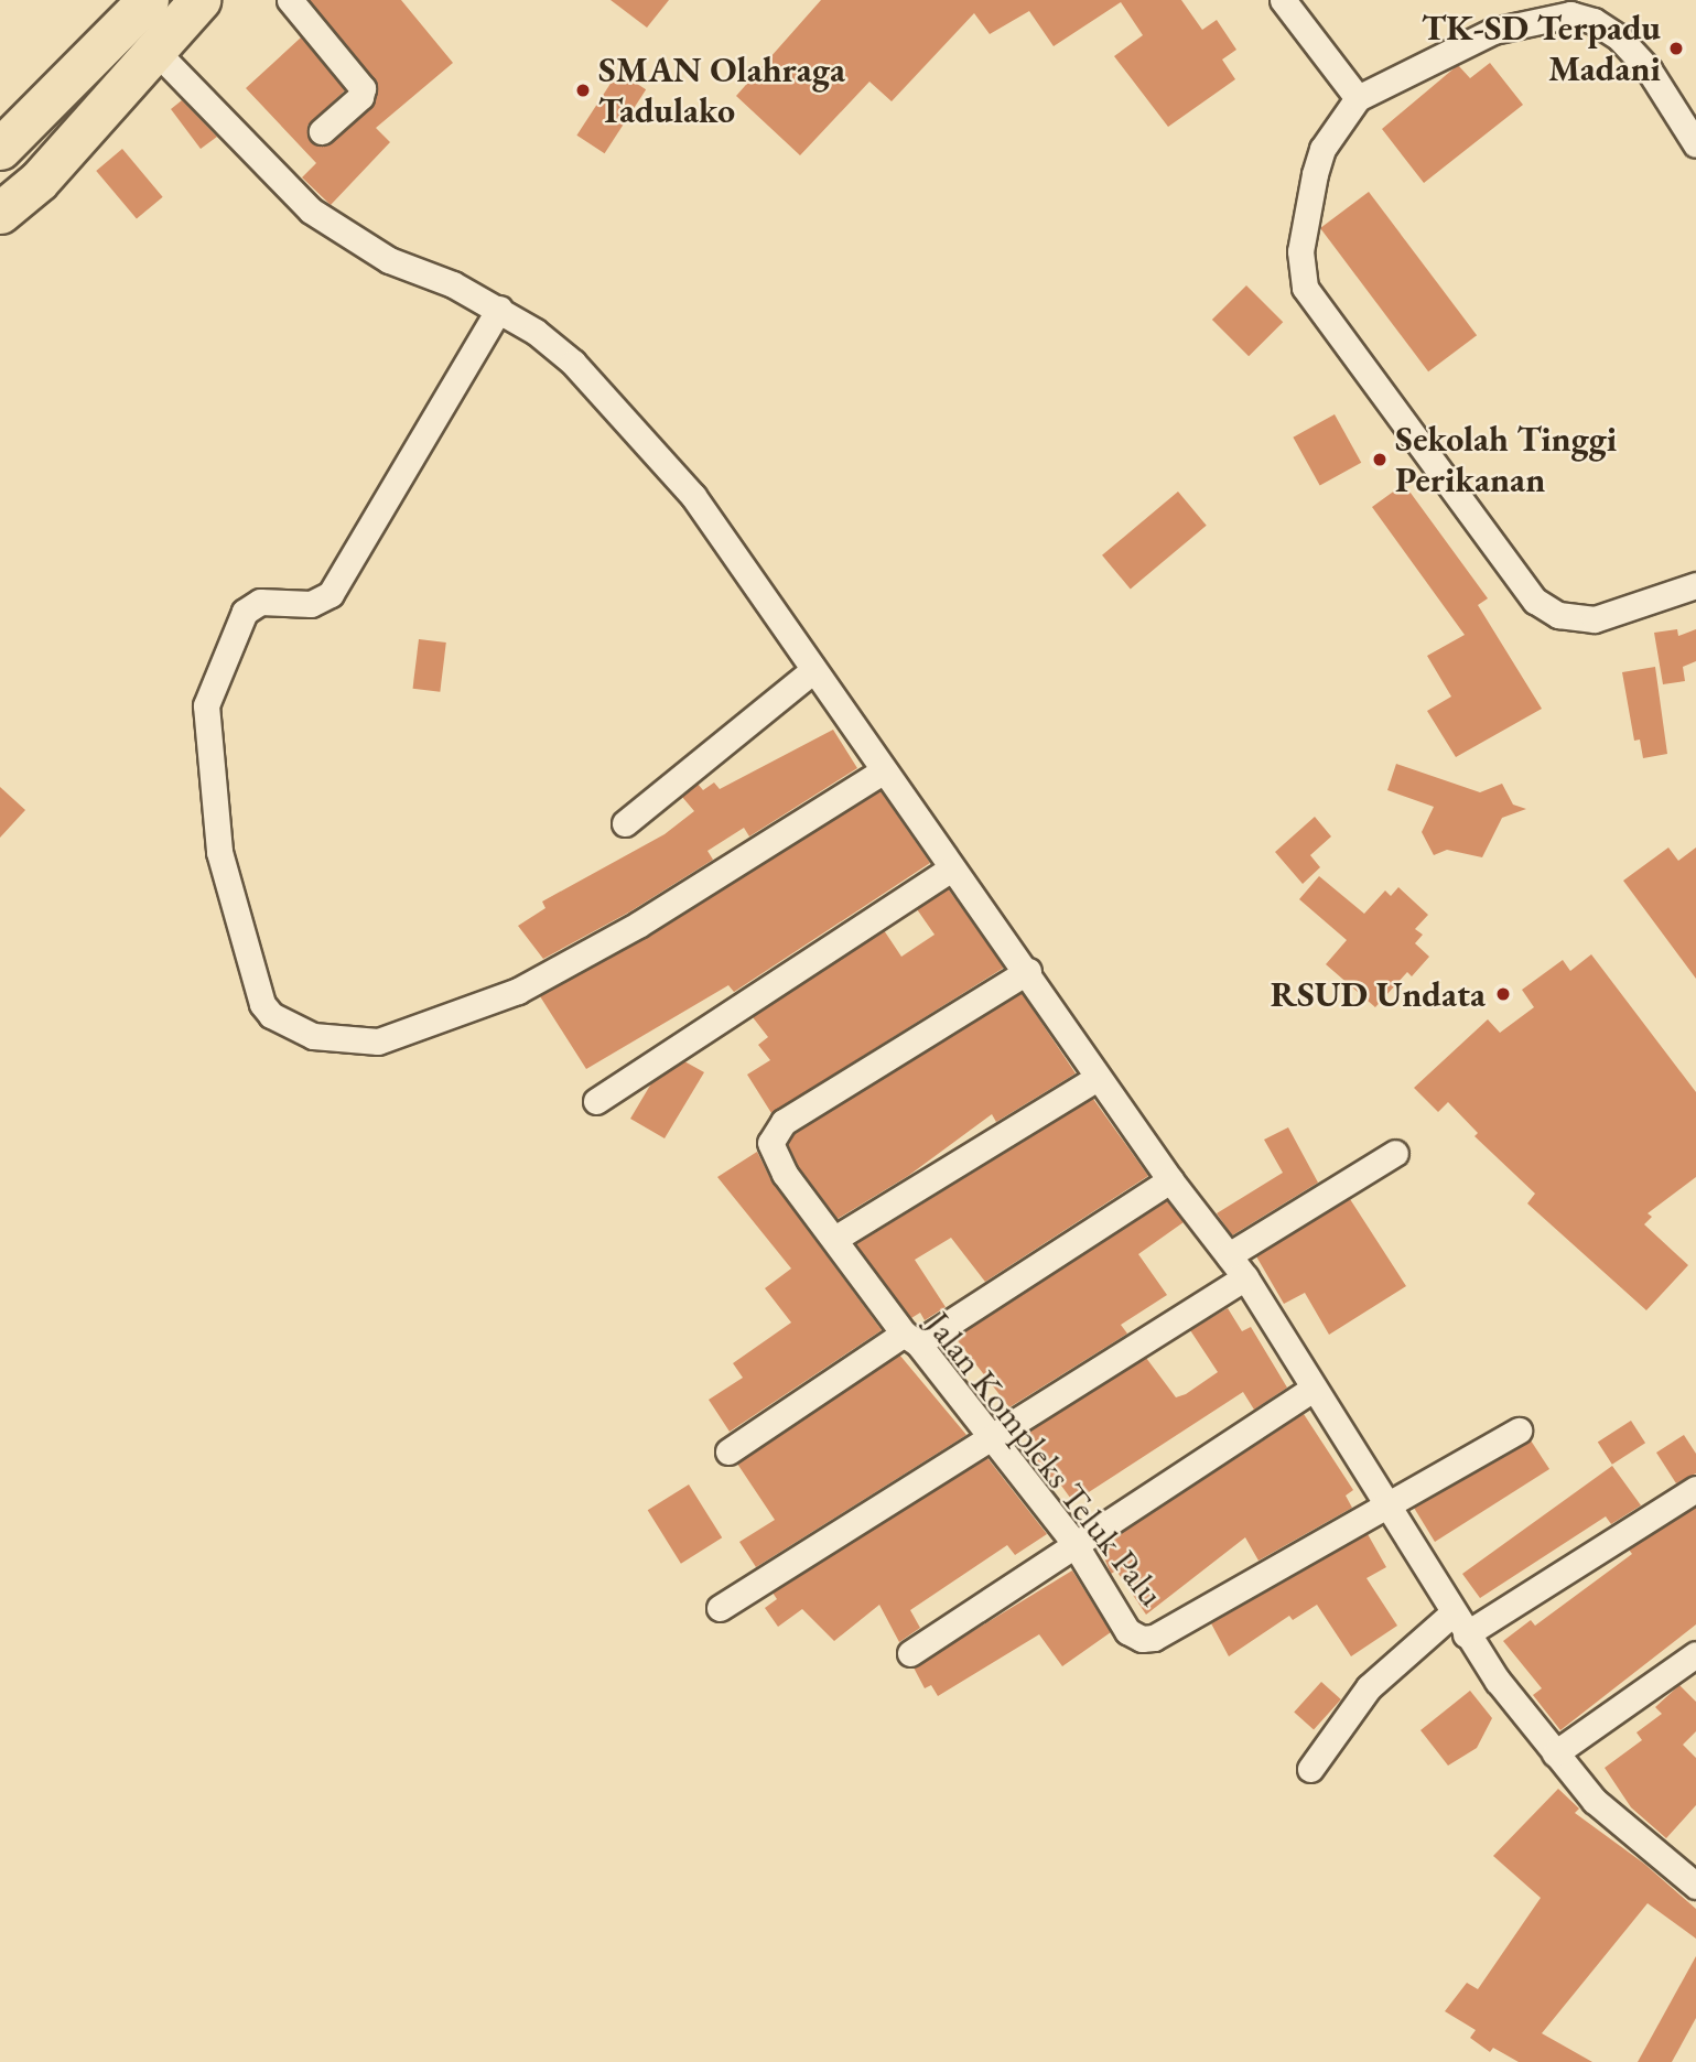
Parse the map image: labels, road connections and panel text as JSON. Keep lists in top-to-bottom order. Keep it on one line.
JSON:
{"streets":{"street":["Jalan Kompleks Teluk Palu"]},"places":["TK-SD Terpadu Madani","SMAN Olahraga Tadulako","Sekolah Tinggi Perikanan","RSUD Undata"]}
